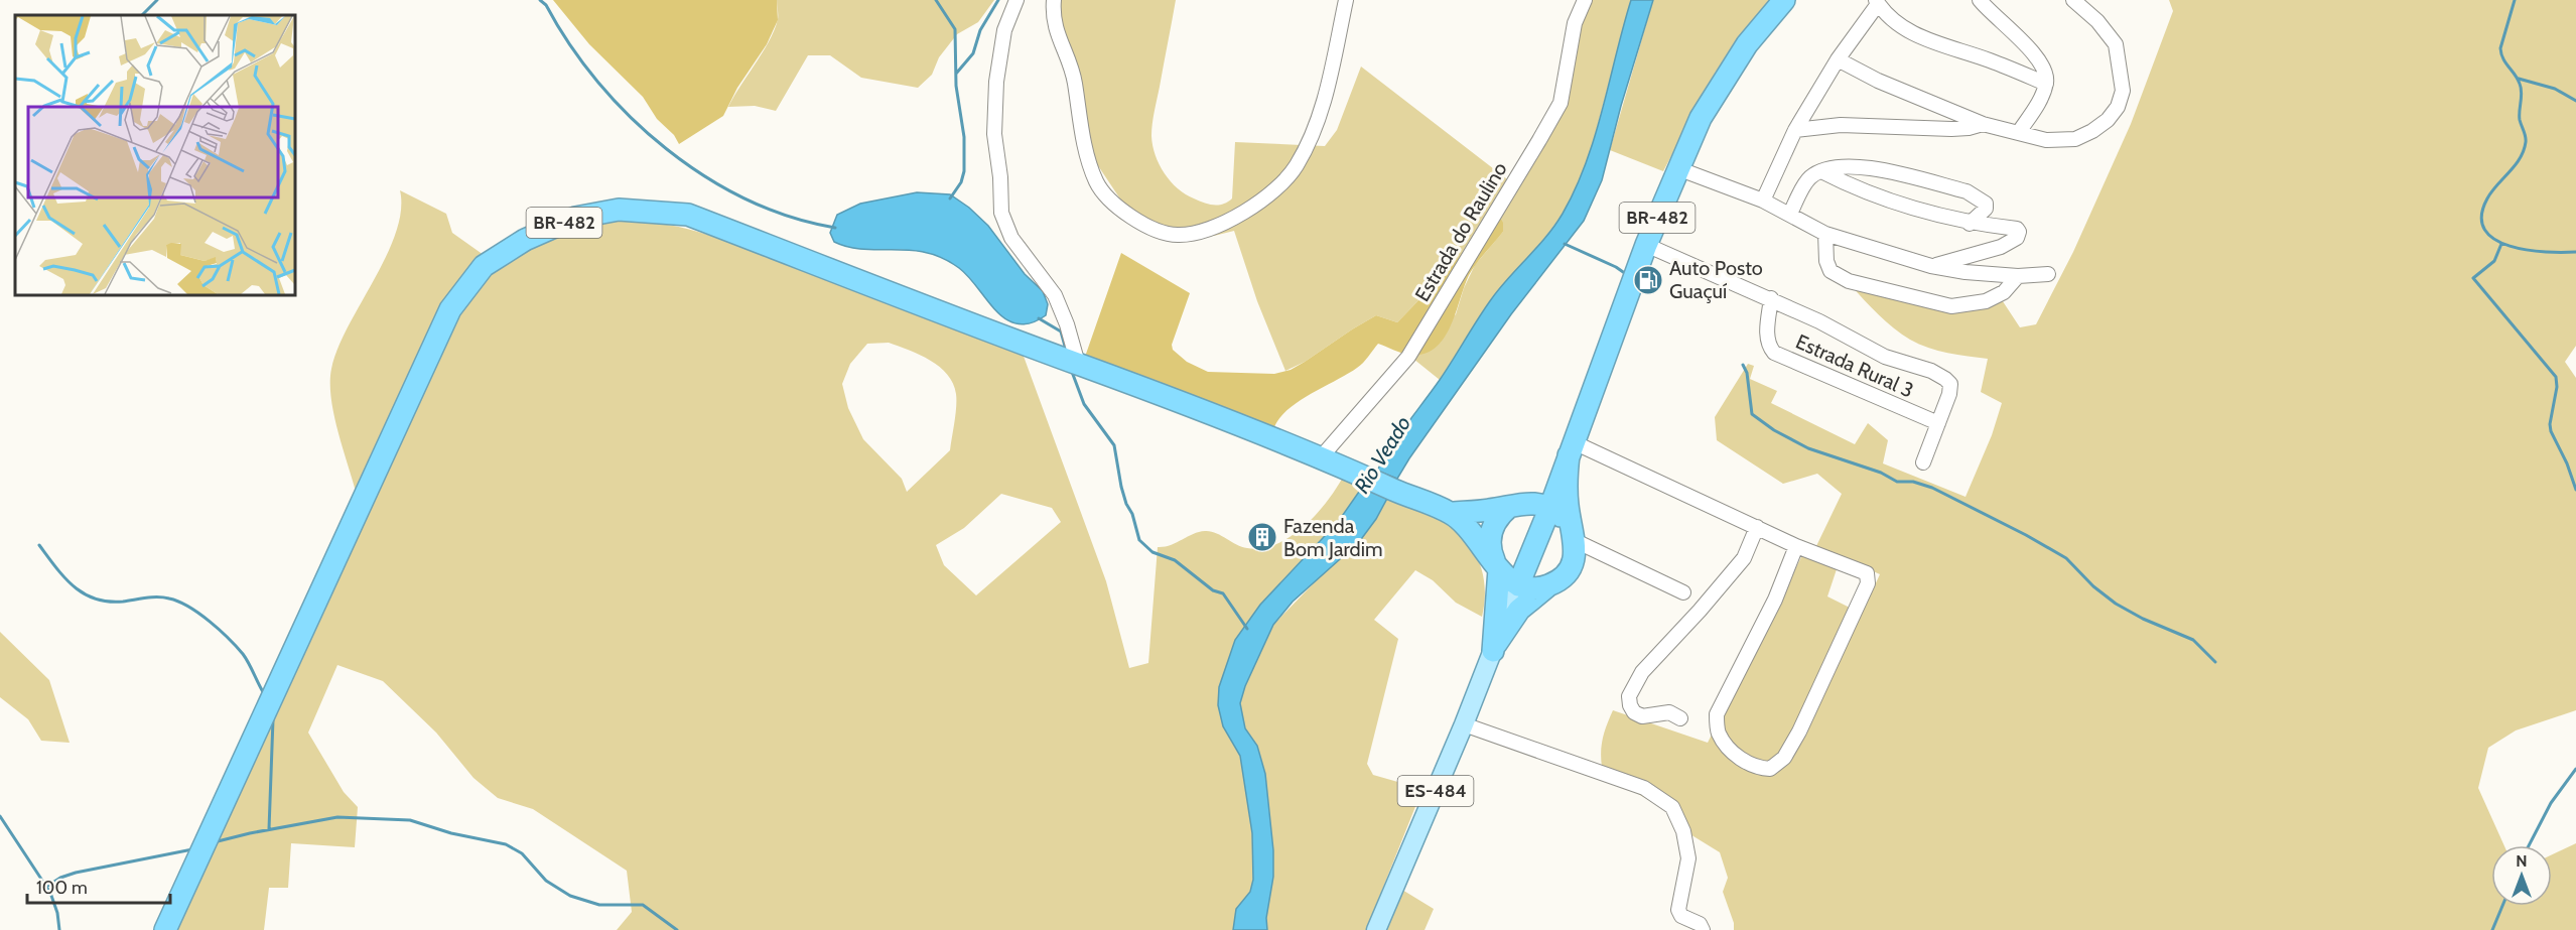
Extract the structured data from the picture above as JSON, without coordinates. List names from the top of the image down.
{
  "streets": {
    "highway": ["BR-482", "ES-484"],
    "street": ["Estrada do Raulino", "Estrada Rural 3"]
  },
  "crossings": [
    ["BR-482", "Estrada do Raulino"],
    ["BR-482", "Estrada Rural 3"],
    ["BR-482", "ES-484"]
  ],
  "water": ["Rio Veado"],
  "places": {
    "fuel station": ["Auto Posto Guaçuí"],
    "building": ["Fazenda Bom Jardim"]
  },
  "scale_bar": "100 m",
  "north": "top"
}
